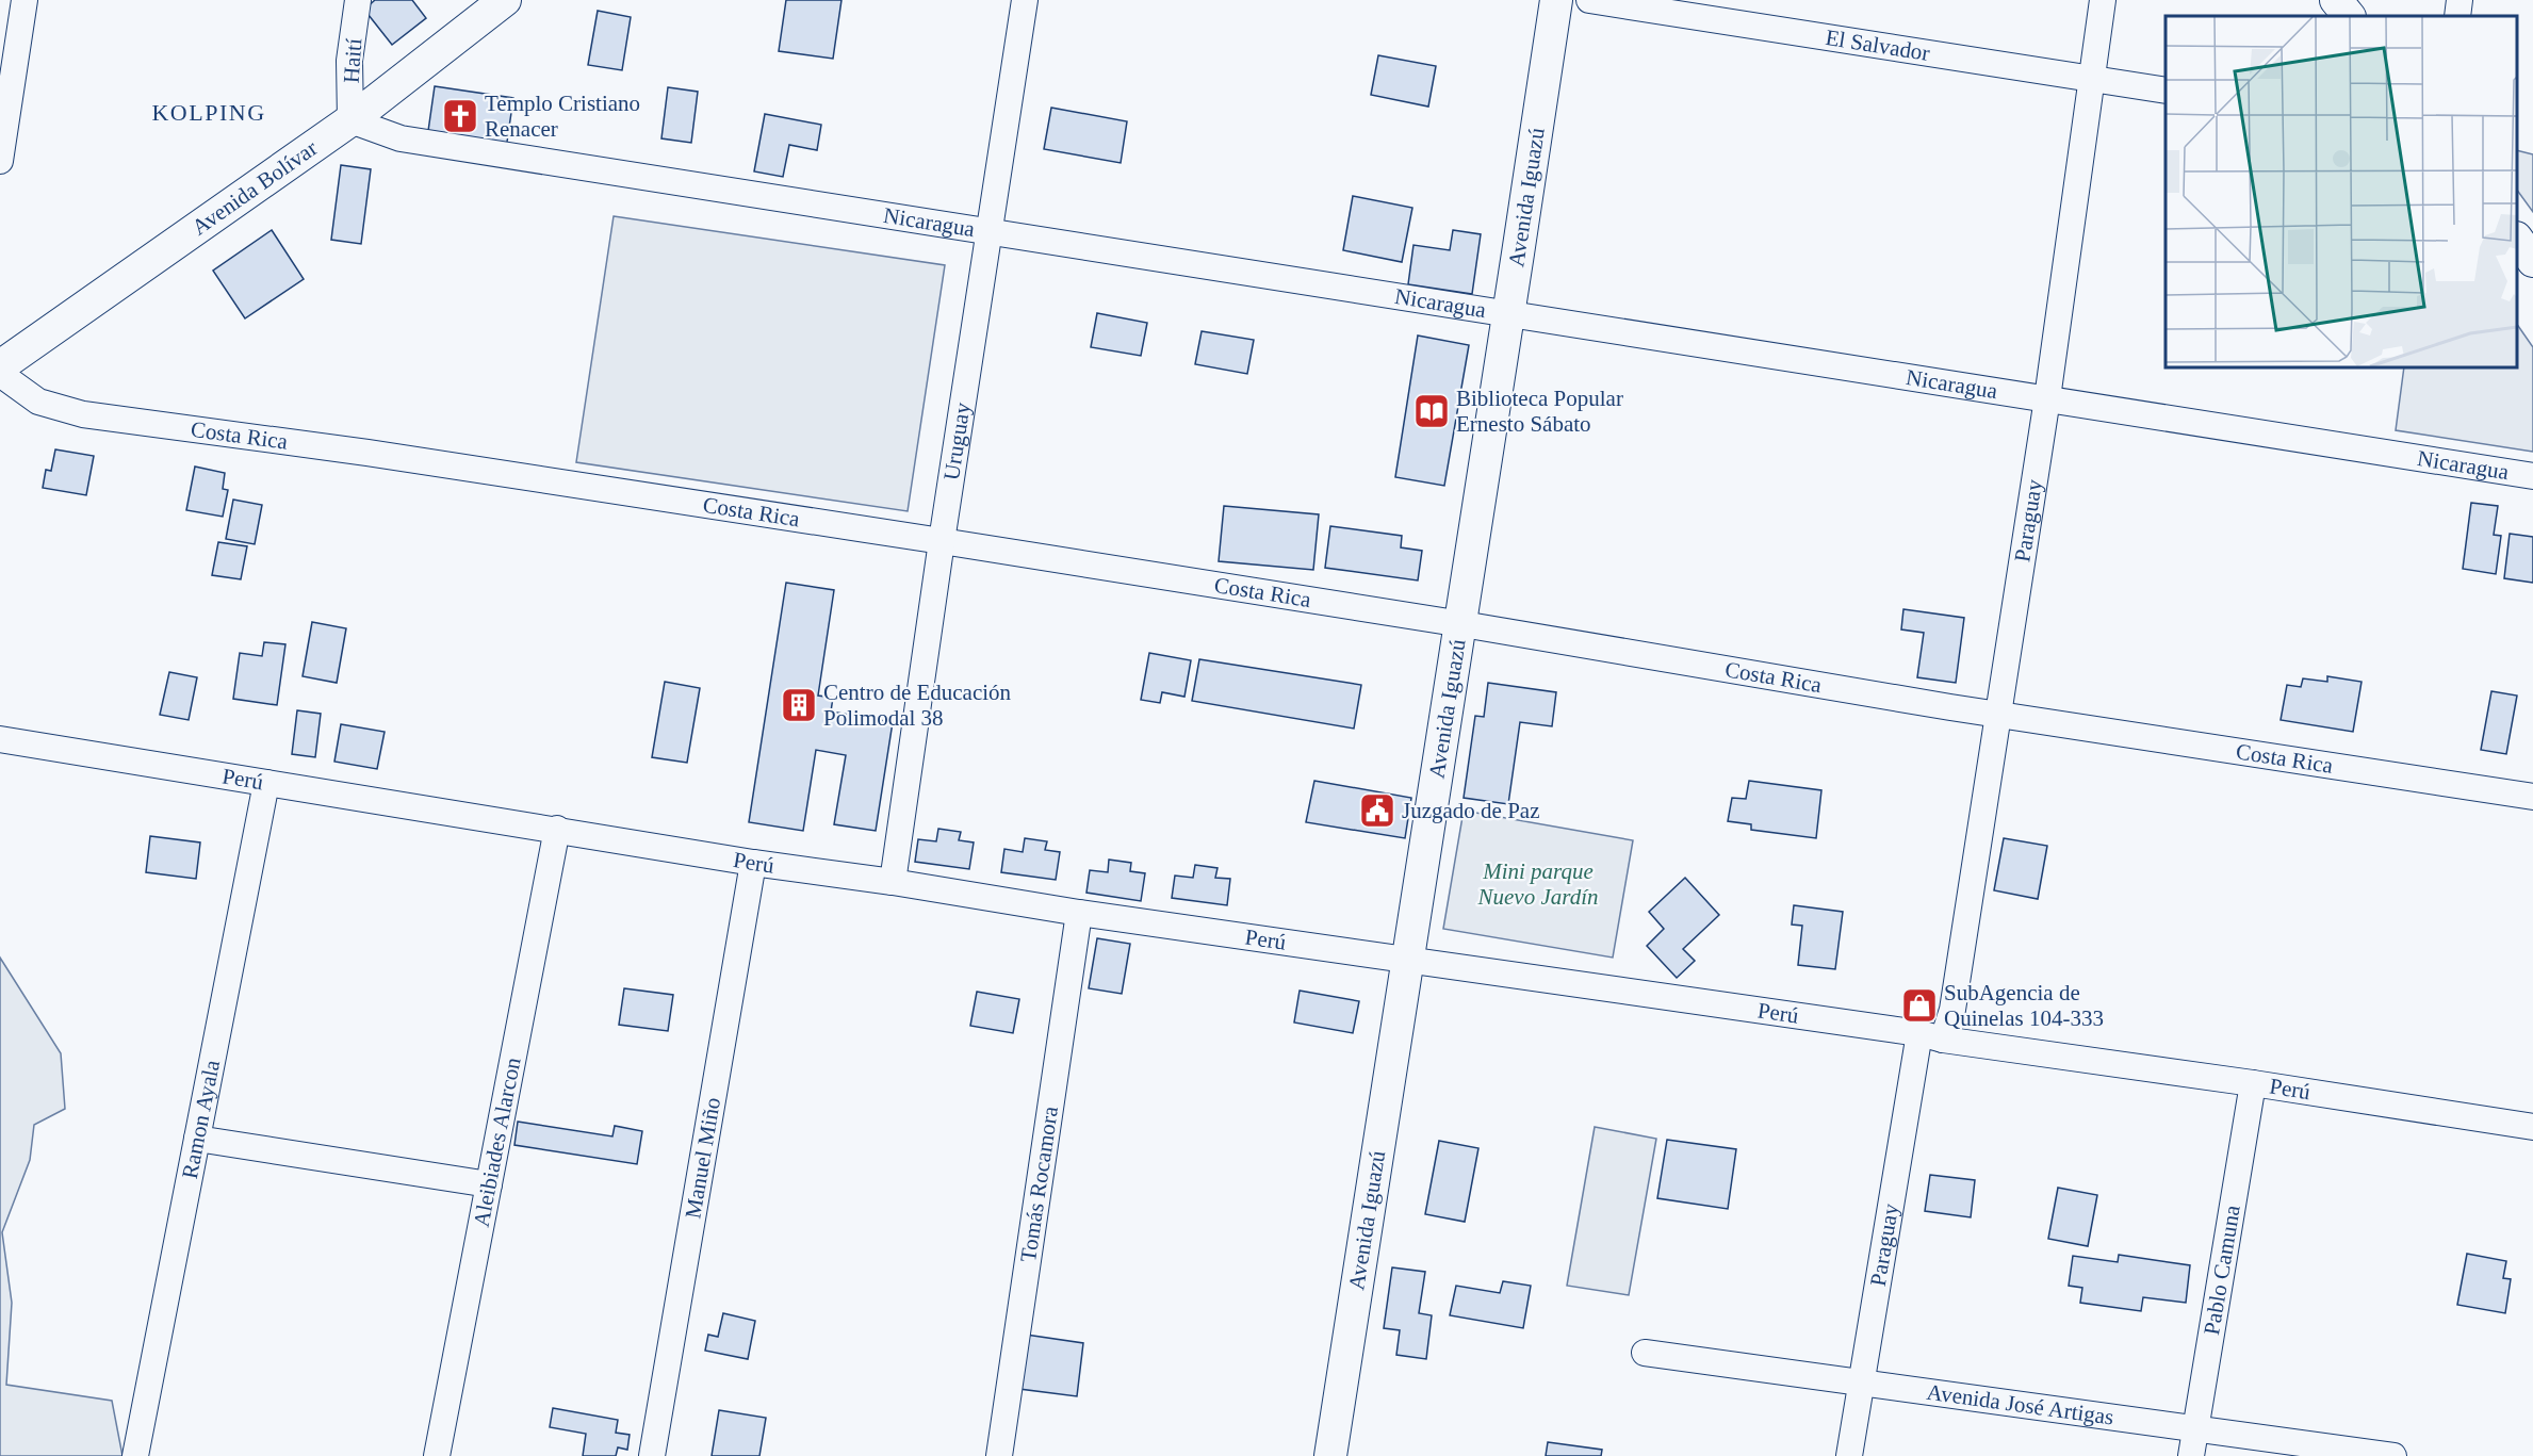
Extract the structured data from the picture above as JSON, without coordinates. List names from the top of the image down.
{
  "streets": {
    "main road": ["Avenida Bolívar", "Avenida Iguazú"],
    "street": [
      "El Salvador",
      "Haití",
      "Nicaragua",
      "Costa Rica",
      "Uruguay",
      "Paraguay",
      "Perú",
      "Ramon Ayala",
      "Aleibiades Alarcon",
      "Manuel Miño",
      "Tomás Rocamora",
      "Pablo Camuna",
      "Avenida José Artigas"
    ]
  },
  "crossings": [
    ["El Salvador", "Paraguay"],
    ["Haití", "Avenida Bolívar"],
    ["Haití", "Nicaragua"],
    ["Avenida Bolívar", "Nicaragua"],
    ["Avenida Iguazú", "Nicaragua"],
    ["Avenida Iguazú", "Costa Rica"],
    ["Avenida Iguazú", "Perú"],
    ["Nicaragua", "Uruguay"],
    ["Nicaragua", "Paraguay"],
    ["Costa Rica", "Uruguay"],
    ["Costa Rica", "Paraguay"],
    ["Uruguay", "Perú"],
    ["Paraguay", "Perú"],
    ["Paraguay", "Avenida José Artigas"],
    ["Perú", "Ramon Ayala"],
    ["Perú", "Aleibiades Alarcon"],
    ["Perú", "Manuel Miño"],
    ["Perú", "Tomás Rocamora"],
    ["Perú", "Pablo Camuna"],
    ["Pablo Camuna", "Avenida José Artigas"]
  ],
  "districts": ["KOLPING"],
  "parks": ["Mini parque Nuevo Jardín"],
  "places": {
    "church": ["Templo Cristiano Renacer"],
    "library": ["Biblioteca Popular Ernesto Sábato"],
    "building": ["Centro de Educación Polimodal 38"],
    "public building": ["Juzgado de Paz"],
    "shop": ["SubAgencia de Quinelas 104-333"]
  }
}
